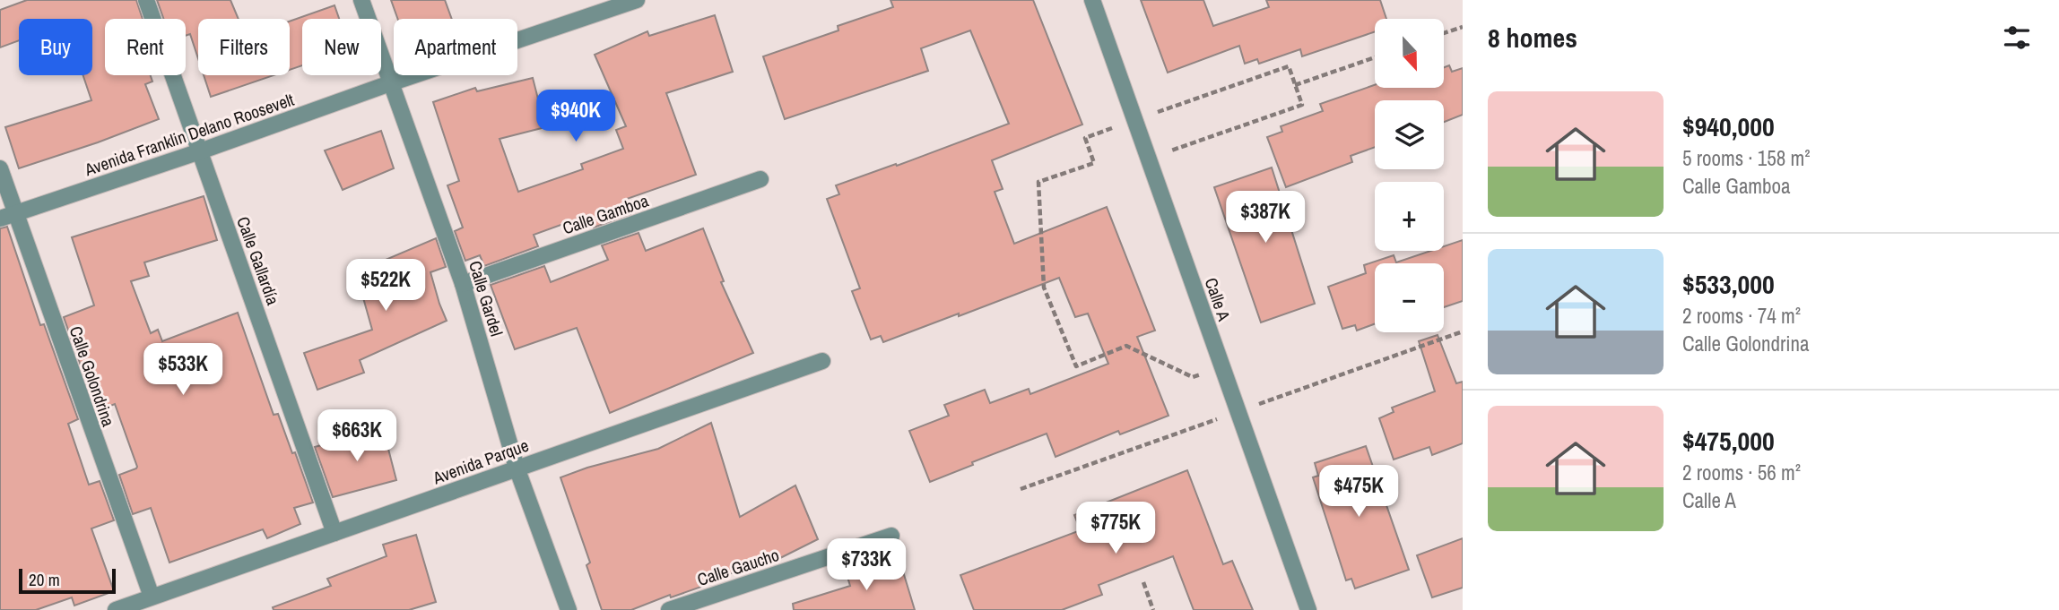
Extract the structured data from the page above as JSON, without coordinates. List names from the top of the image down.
{
  "streets": {
    "street": [
      "Avenida Franklin Delano Roosevelt",
      "Calle Gamboa",
      "Calle Gallardía",
      "Calle Gardel",
      "Calle A",
      "Calle Golondrina",
      "Avenida Parque",
      "Calle Gaucho"
    ]
  },
  "crossings": [
    ["Avenida Franklin Delano Roosevelt", "Calle Gallardía"],
    ["Avenida Franklin Delano Roosevelt", "Calle Gardel"],
    ["Avenida Franklin Delano Roosevelt", "Calle Golondrina"],
    ["Calle Gamboa", "Calle Gardel"],
    ["Calle Gallardía", "Avenida Parque"],
    ["Calle Gardel", "Avenida Parque"],
    ["Calle Golondrina", "Avenida Parque"]
  ],
  "scale_bar": "20 m",
  "north": "bottom",
  "page": {
    "heading": "8 homes",
    "map_buttons": ["+", "−"],
    "chip": [
      "Buy",
      "Rent",
      "Filters",
      "New",
      "Apartment"
    ],
    "list": [
      {
        "name": "$940,000",
        "note": "5 rooms · 158 m² · Calle Gamboa"
      },
      {
        "name": "$533,000",
        "note": "2 rooms · 74 m² · Calle Golondrina"
      },
      {
        "name": "$475,000",
        "note": "2 rooms · 56 m² · Calle A"
      }
    ],
    "price": [
      "$940K",
      "$387K",
      "$522K",
      "$533K",
      "$663K",
      "$475K",
      "$775K",
      "$733K"
    ],
    "scale": "20 m"
  }
}
